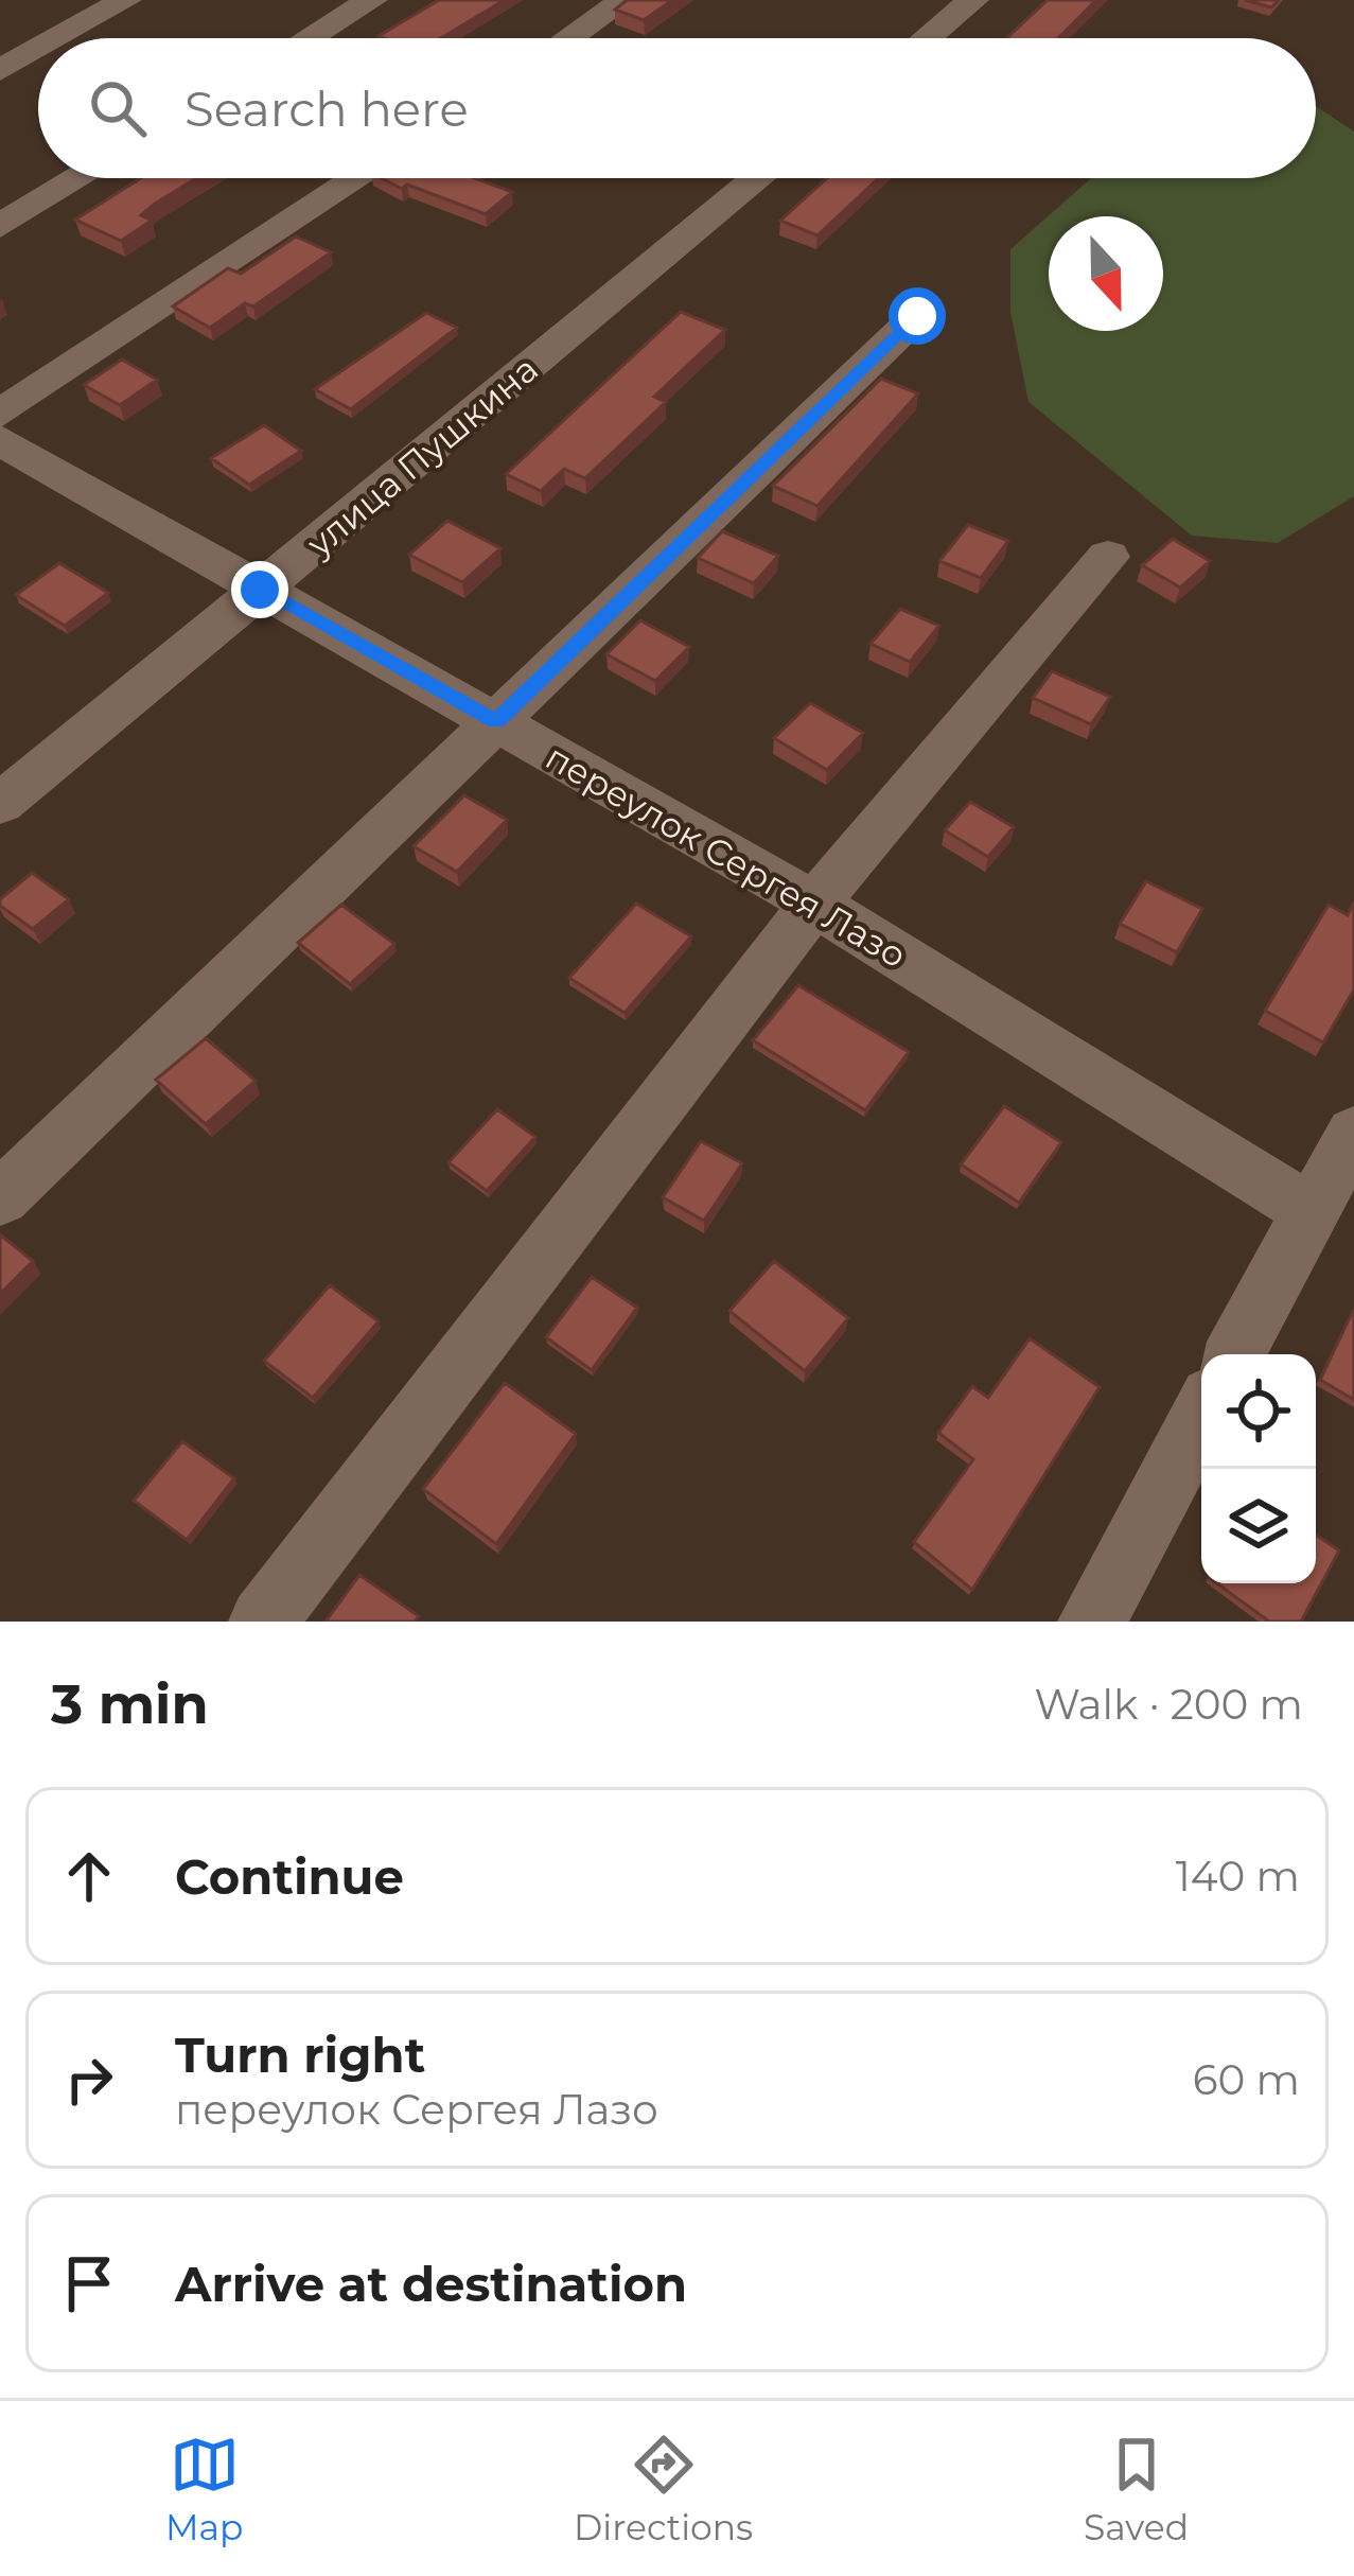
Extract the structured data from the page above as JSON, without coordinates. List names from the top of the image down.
{
  "streets": {
    "street": ["улица Пушкина", "переулок Сергея Лазо"]
  },
  "crossings": [
    ["улица Пушкина", "переулок Сергея Лазо"]
  ],
  "north": "bottom",
  "page": {
    "search": "Search here",
    "heading": ["3 min", "Walk · 200 m"],
    "list": [
      ["Continue", "140 m"],
      ["Turn right", "переулок Сергея Лазо", "60 m"],
      "Arrive at destination"
    ],
    "nav": ["Map", "Directions", "Saved"]
  }
}
